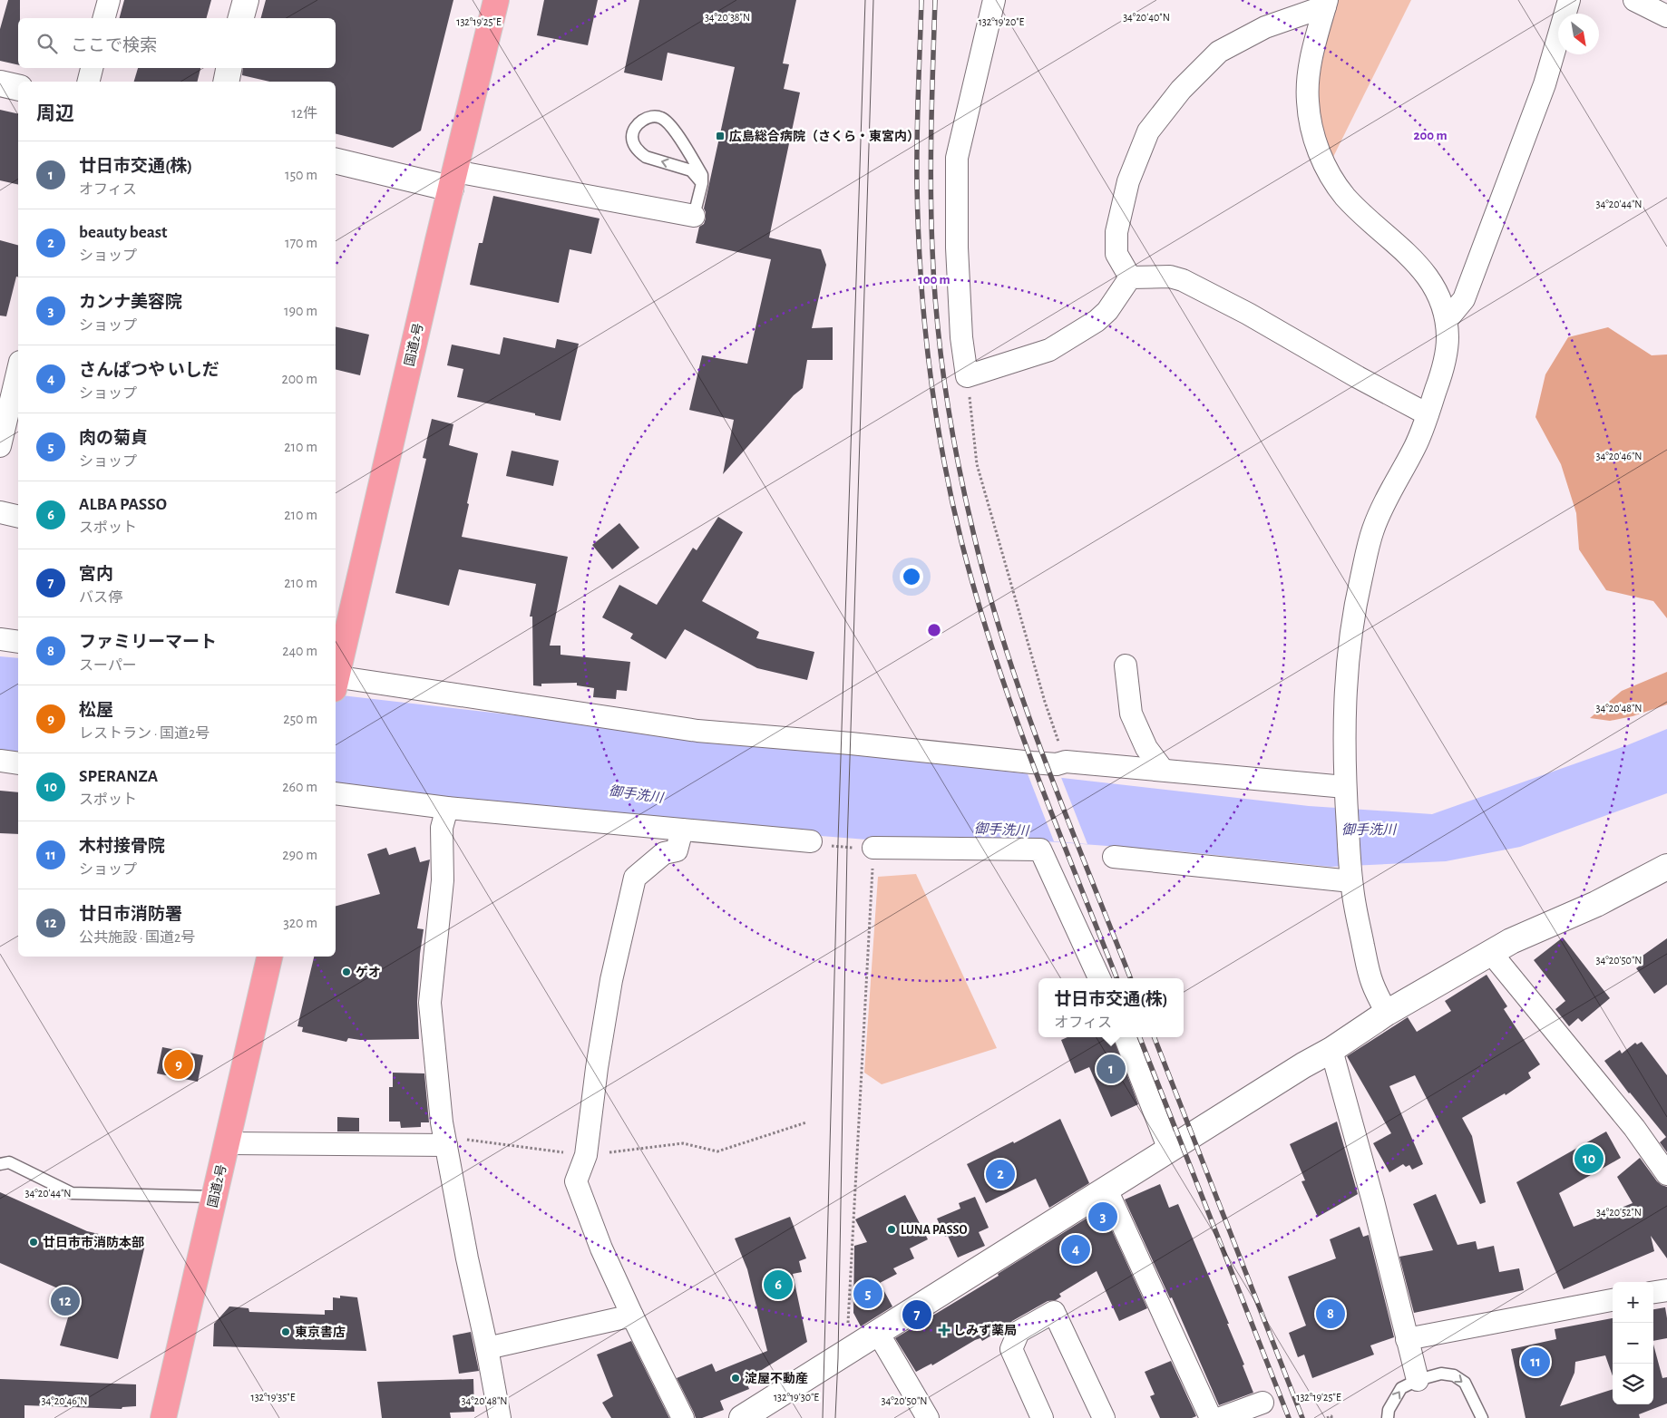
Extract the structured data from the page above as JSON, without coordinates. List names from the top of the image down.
{
  "streets": {
    "highway": ["国道2号"]
  },
  "water": ["御手洗川"],
  "places": {
    "transit": ["広島総合病院（さくら・東宮内）"],
    "other": [
      "ゲオ",
      "LUNA PASSO",
      "廿日市市消防本部",
      "東京書店",
      "淀屋不動産"
    ],
    "health": ["しみず薬局"]
  },
  "north": "bottom right",
  "page": {
    "search": "ここで検索",
    "heading": ["周辺", "12件"],
    "list": [
      {
        "mark": "1",
        "name": "廿日市交通(株)",
        "note": "オフィス",
        "value": "150 m"
      },
      {
        "mark": "2",
        "name": "beauty beast",
        "note": "ショップ",
        "value": "170 m"
      },
      {
        "mark": "3",
        "name": "カンナ美容院",
        "note": "ショップ",
        "value": "190 m"
      },
      {
        "mark": "4",
        "name": "さんぱつや いしだ",
        "note": "ショップ",
        "value": "200 m"
      },
      {
        "mark": "5",
        "name": "肉の菊貞",
        "note": "ショップ",
        "value": "210 m"
      },
      {
        "mark": "6",
        "name": "ALBA PASSO",
        "note": "スポット",
        "value": "210 m"
      },
      {
        "mark": "7",
        "name": "宮内",
        "note": "バス停",
        "value": "210 m"
      },
      {
        "mark": "8",
        "name": "ファミリーマート",
        "note": "スーパー",
        "value": "240 m"
      },
      {
        "mark": "9",
        "name": "松屋",
        "note": "レストラン · 国道2号",
        "value": "250 m"
      },
      {
        "mark": "10",
        "name": "SPERANZA",
        "note": "スポット",
        "value": "260 m"
      },
      {
        "mark": "11",
        "name": "木村接骨院",
        "note": "ショップ",
        "value": "290 m"
      },
      {
        "mark": "12",
        "name": "廿日市消防署",
        "note": "公共施設 · 国道2号",
        "value": "320 m"
      }
    ],
    "popup": ["廿日市交通(株)", "オフィス"],
    "pins": [
      "9",
      "1",
      "10",
      "2",
      "3",
      "4",
      "6",
      "5",
      "12",
      "8",
      "7",
      "11"
    ],
    "map_buttons": ["+", "−"]
  },
  "coordinates": [
    "34°20'38\"N",
    "34°20'40\"N",
    "132°19'25\"E",
    "132°19'20\"E",
    "34°20'44\"N",
    "34°20'46\"N",
    "34°20'48\"N",
    "34°20'50\"N",
    "34°20'52\"N",
    "132°19'35\"E",
    "132°19'30\"E"
  ],
  "rings": ["200 m", "100 m"]
}
